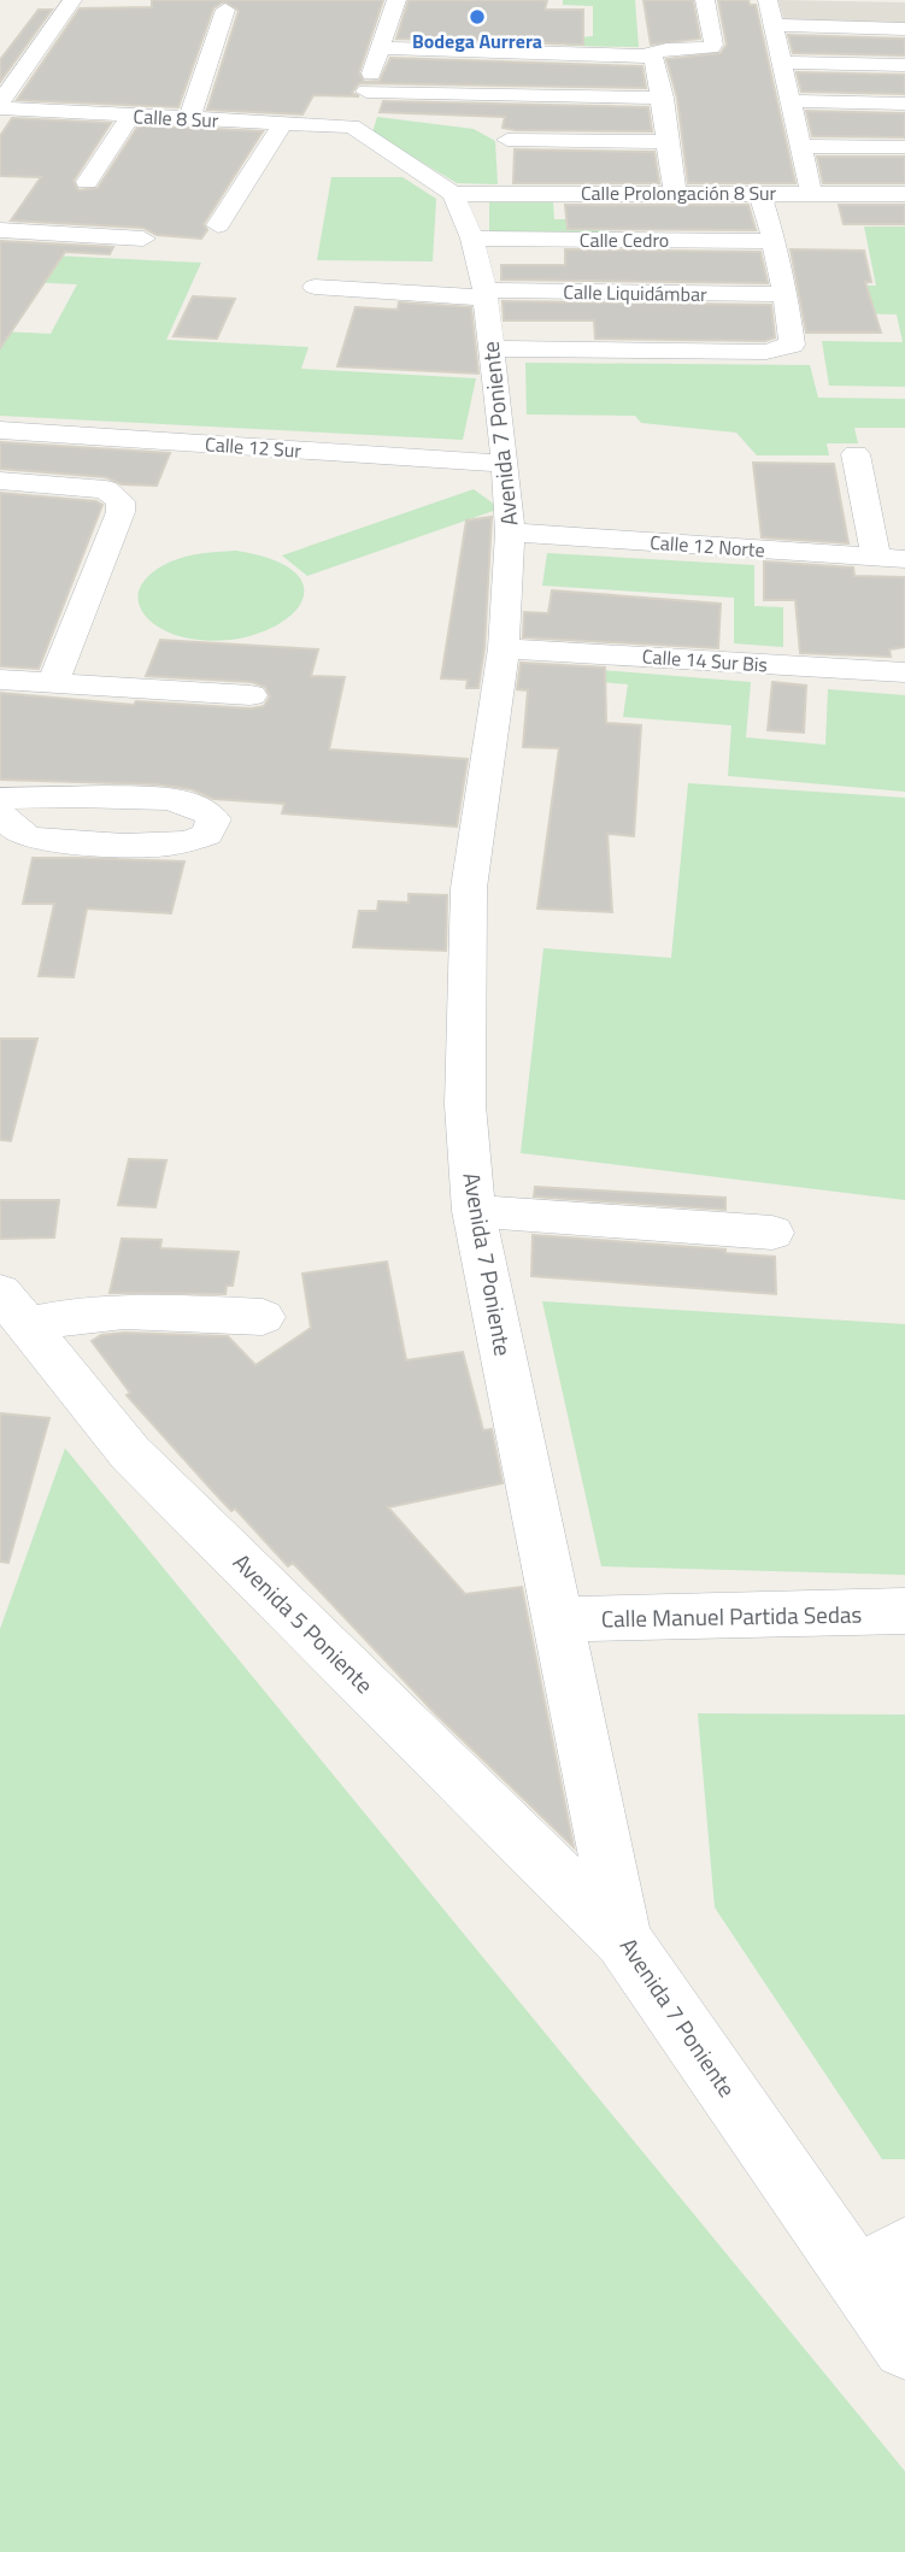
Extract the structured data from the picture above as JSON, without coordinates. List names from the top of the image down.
{
  "streets": {
    "street": [
      "Calle 8 Sur",
      "Calle Prolongación 8 Sur",
      "Calle Cedro",
      "Calle Liquidámbar",
      "Avenida 7 Poniente",
      "Calle 12 Sur",
      "Calle 12 Norte",
      "Calle 14 Sur Bis",
      "Calle Manuel Partida Sedas",
      "Avenida 5 Poniente"
    ]
  },
  "crossings": [
    ["Calle Prolongación 8 Sur", "Avenida 7 Poniente"],
    ["Calle Cedro", "Avenida 7 Poniente"],
    ["Calle Liquidámbar", "Avenida 7 Poniente"],
    ["Avenida 7 Poniente", "Calle 12 Sur"],
    ["Avenida 7 Poniente", "Calle 12 Norte"],
    ["Avenida 7 Poniente", "Calle 14 Sur Bis"],
    ["Avenida 7 Poniente", "Calle Manuel Partida Sedas"],
    ["Avenida 7 Poniente", "Avenida 5 Poniente"]
  ],
  "places": ["Bodega Aurrera"]
}
